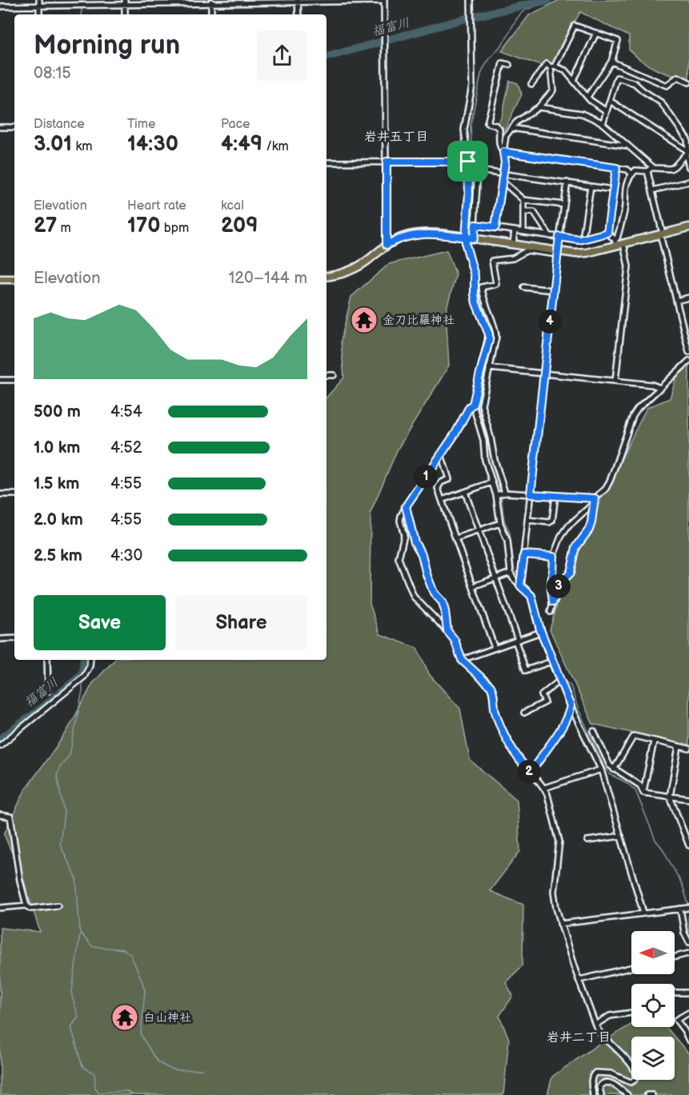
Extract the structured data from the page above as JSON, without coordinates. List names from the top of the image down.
{
  "districts": ["岩井五丁目", "岩井二丁目"],
  "water": ["福富川"],
  "places": {
    "temple": ["金刀比羅神社", "白山神社"]
  },
  "north": "left",
  "page": {
    "heading": ["Morning run", "08:15"],
    "stats": [
      ["Distance", "3.01 km"],
      ["Time", "14:30"],
      ["Pace", "4:49 /km"],
      ["Elevation", "27 m"],
      ["Heart rate", "170 bpm"],
      ["kcal", "209"]
    ],
    "chart": ["Elevation", "120–144 m"],
    "pins": [
      "4",
      "1",
      "3",
      "2"
    ],
    "list": [
      {
        "name": "500 m",
        "note": "4:54"
      },
      {
        "name": "1.0 km",
        "note": "4:52"
      },
      {
        "name": "1.5 km",
        "note": "4:55"
      },
      {
        "name": "2.0 km",
        "note": "4:55"
      },
      {
        "name": "2.5 km",
        "note": "4:30"
      }
    ],
    "buttons": ["Save", "Share"]
  }
}
